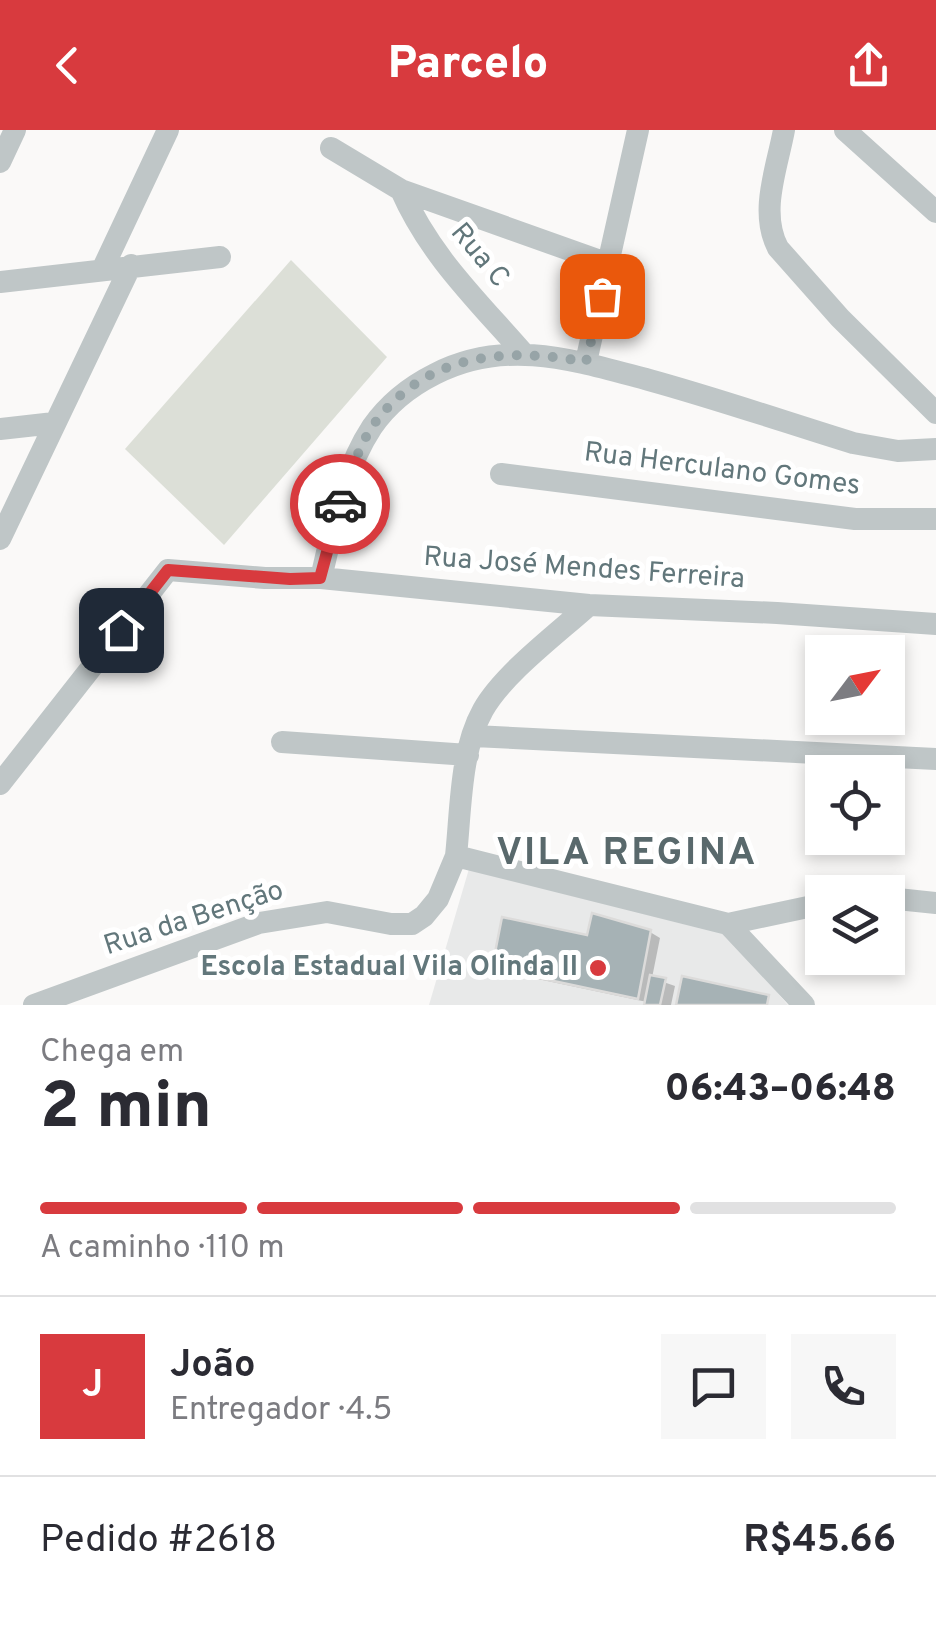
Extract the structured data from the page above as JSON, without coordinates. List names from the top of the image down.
{
  "streets": {
    "street": [
      "Rua C",
      "Rua Herculano Gomes",
      "Rua José Mendes Ferreira",
      "Rua da Benção"
    ]
  },
  "districts": ["VILA REGINA"],
  "places": ["Escola Estadual Vila Olinda II"],
  "north": "top right",
  "page": {
    "header": "Parcelo",
    "heading": ["2 min", "Chega em", "06:43–06:48"],
    "panel": [
      "João",
      "Entregador · 4.5",
      "Pedido #2618",
      "R$45.66"
    ],
    "bar": "A caminho · 110 m",
    "round": "J"
  }
}
